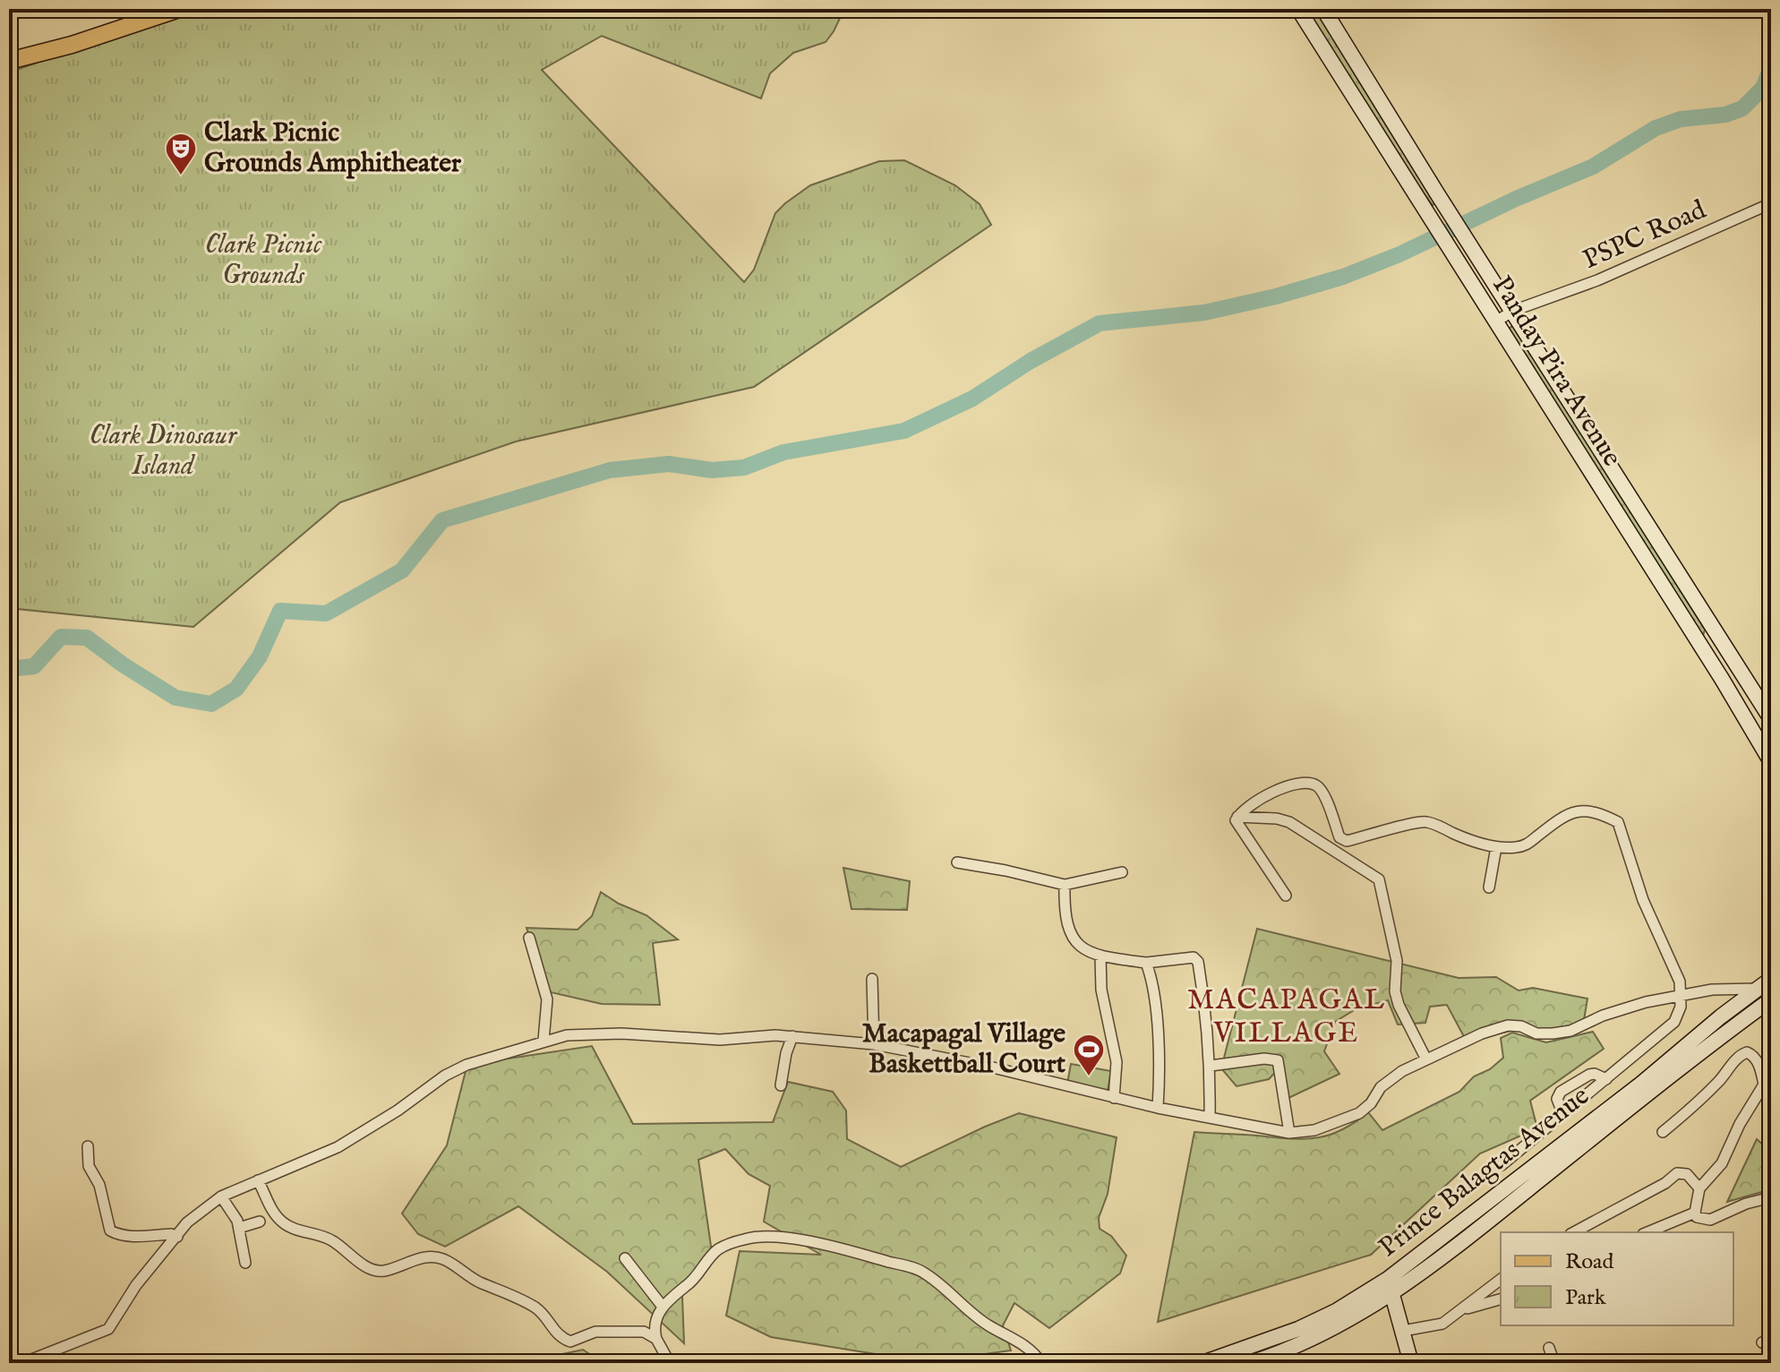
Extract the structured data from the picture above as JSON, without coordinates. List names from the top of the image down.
{
  "streets": {
    "main road": ["Panday Pira Avenue", "Prince Balagtas Avenue"],
    "street": ["PSPC Road"]
  },
  "crossings": [
    ["PSPC Road", "Panday Pira Avenue"]
  ],
  "districts": ["MACAPAGAL VILLAGE"],
  "parks": ["Clark Picnic Grounds", "Clark Dinosaur Island"],
  "places": {
    "theatre": ["Clark Picnic Grounds Amphitheater"],
    "sports": ["Macapagal Village Baskettball Court"]
  },
  "legend": ["Road", "Park"]
}
